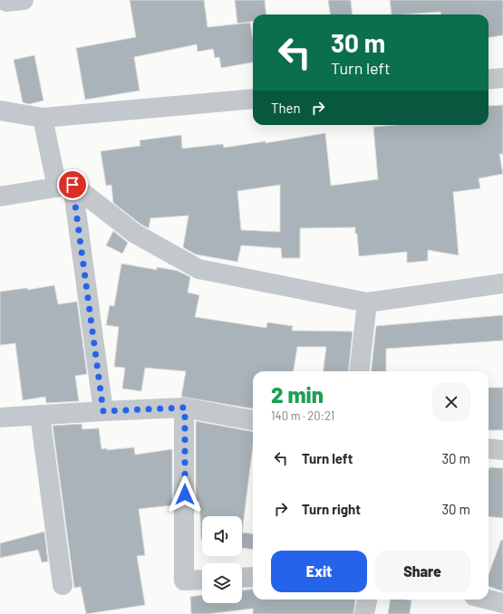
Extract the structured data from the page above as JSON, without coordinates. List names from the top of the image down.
{
  "page": {
    "turn": ["30 m", "Turn left"],
    "then": "Then",
    "heading": ["2 min", "140 m · 20:21"],
    "list": [
      {
        "name": "Turn left",
        "value": "30 m"
      },
      {
        "name": "Turn right",
        "value": "30 m"
      }
    ],
    "buttons": ["Exit", "Share"]
  }
}
